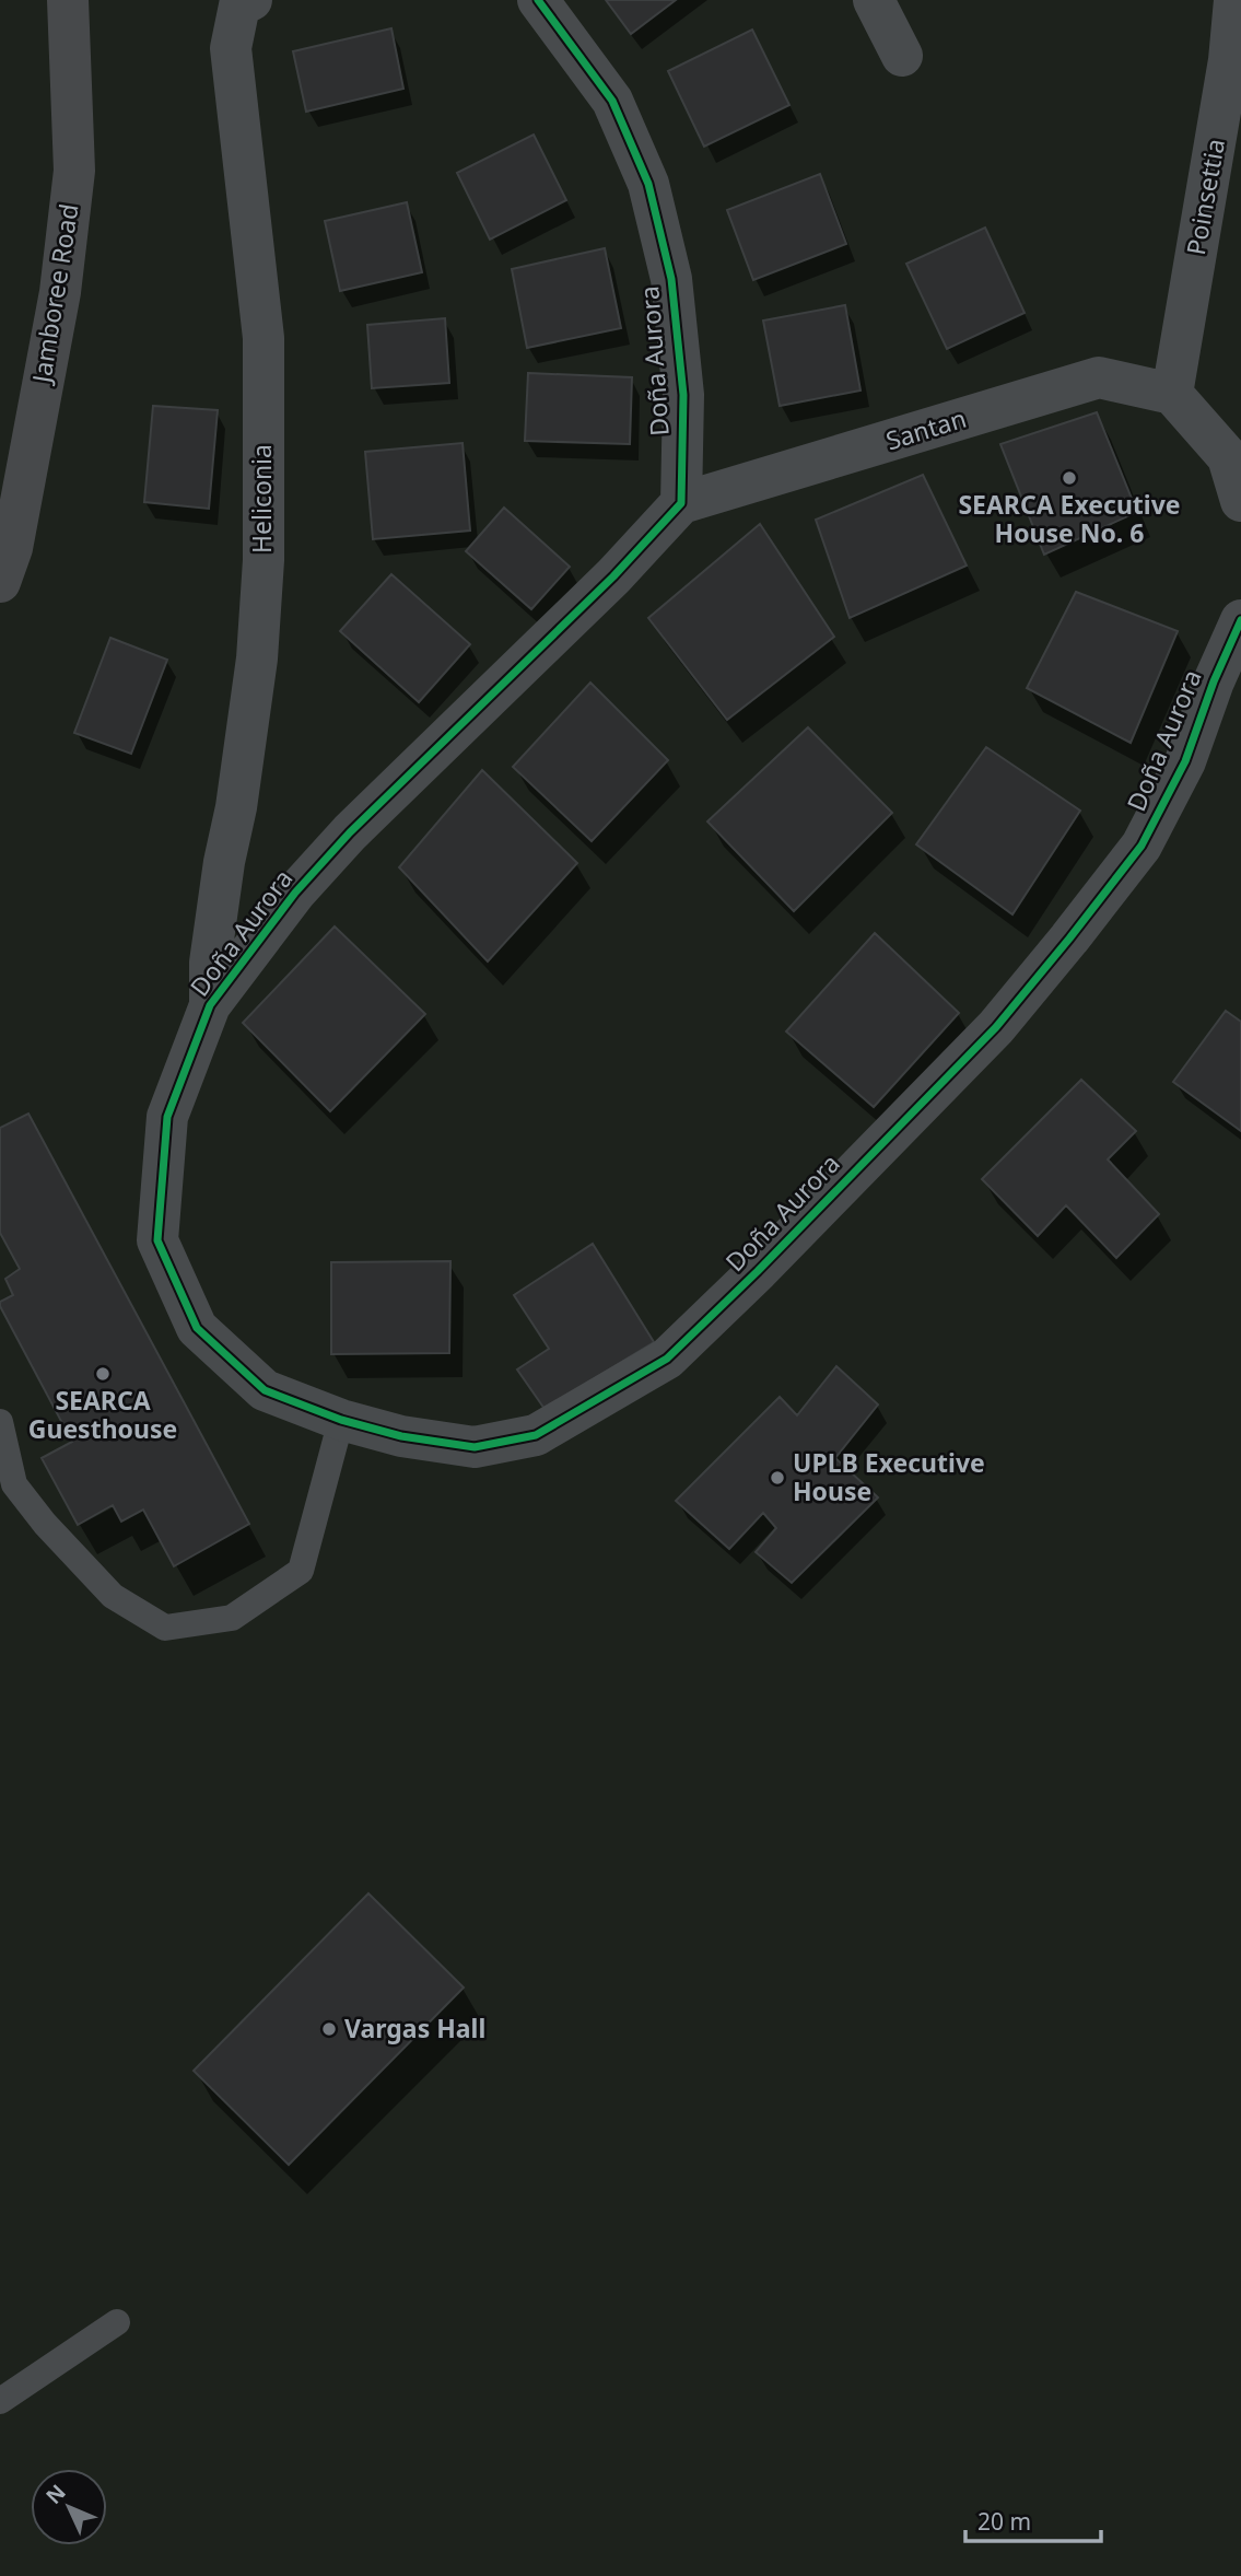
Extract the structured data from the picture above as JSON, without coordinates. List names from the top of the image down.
{
  "streets": {
    "main road": ["Jamboree Road"],
    "street": [
      "Poinsettia",
      "Doña Aurora",
      "Santan",
      "Heliconia"
    ]
  },
  "crossings": [
    ["Poinsettia", "Santan"],
    ["Doña Aurora", "Santan"],
    ["Doña Aurora", "Heliconia"]
  ],
  "places": [
    "SEARCA Executive House No. 6",
    "SEARCA Guesthouse",
    "UPLB Executive House",
    "Vargas Hall"
  ],
  "scale_bar": "20 m",
  "north": "top left"
}
